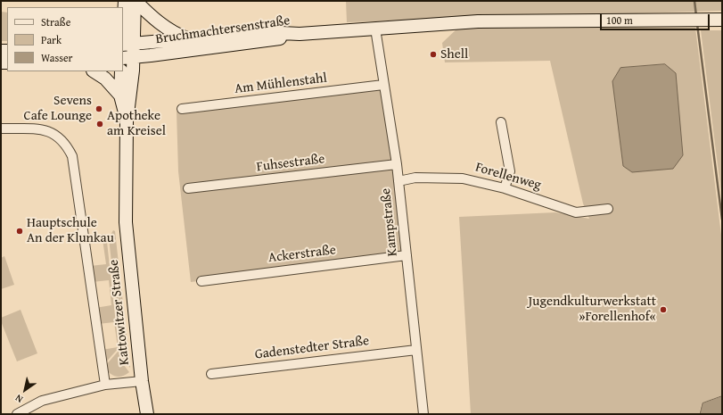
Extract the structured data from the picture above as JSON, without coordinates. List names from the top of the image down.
{
  "streets": {
    "street": [
      "Bruchmachtersenstraße",
      "Am Mühlenstahl",
      "Fuhsestraße",
      "Forellenweg",
      "Kampstraße",
      "Ackerstraße",
      "Kattowitzer Straße",
      "Gadenstedter Straße"
    ]
  },
  "crossings": [
    ["Bruchmachtersenstraße", "Kattowitzer Straße"],
    ["Am Mühlenstahl", "Kampstraße"],
    ["Fuhsestraße", "Kampstraße"],
    ["Forellenweg", "Kampstraße"],
    ["Kampstraße", "Ackerstraße"],
    ["Kampstraße", "Gadenstedter Straße"]
  ],
  "places": [
    "Shell",
    "Sevens Cafe Lounge",
    "Apotheke am Kreisel",
    "Hauptschule An der Klunkau",
    "Jugendkulturwerkstatt »Forellenhof«"
  ],
  "legend": ["Straße", "Park", "Wasser"],
  "scale_bar": "100 m",
  "north": "bottom left"
}
